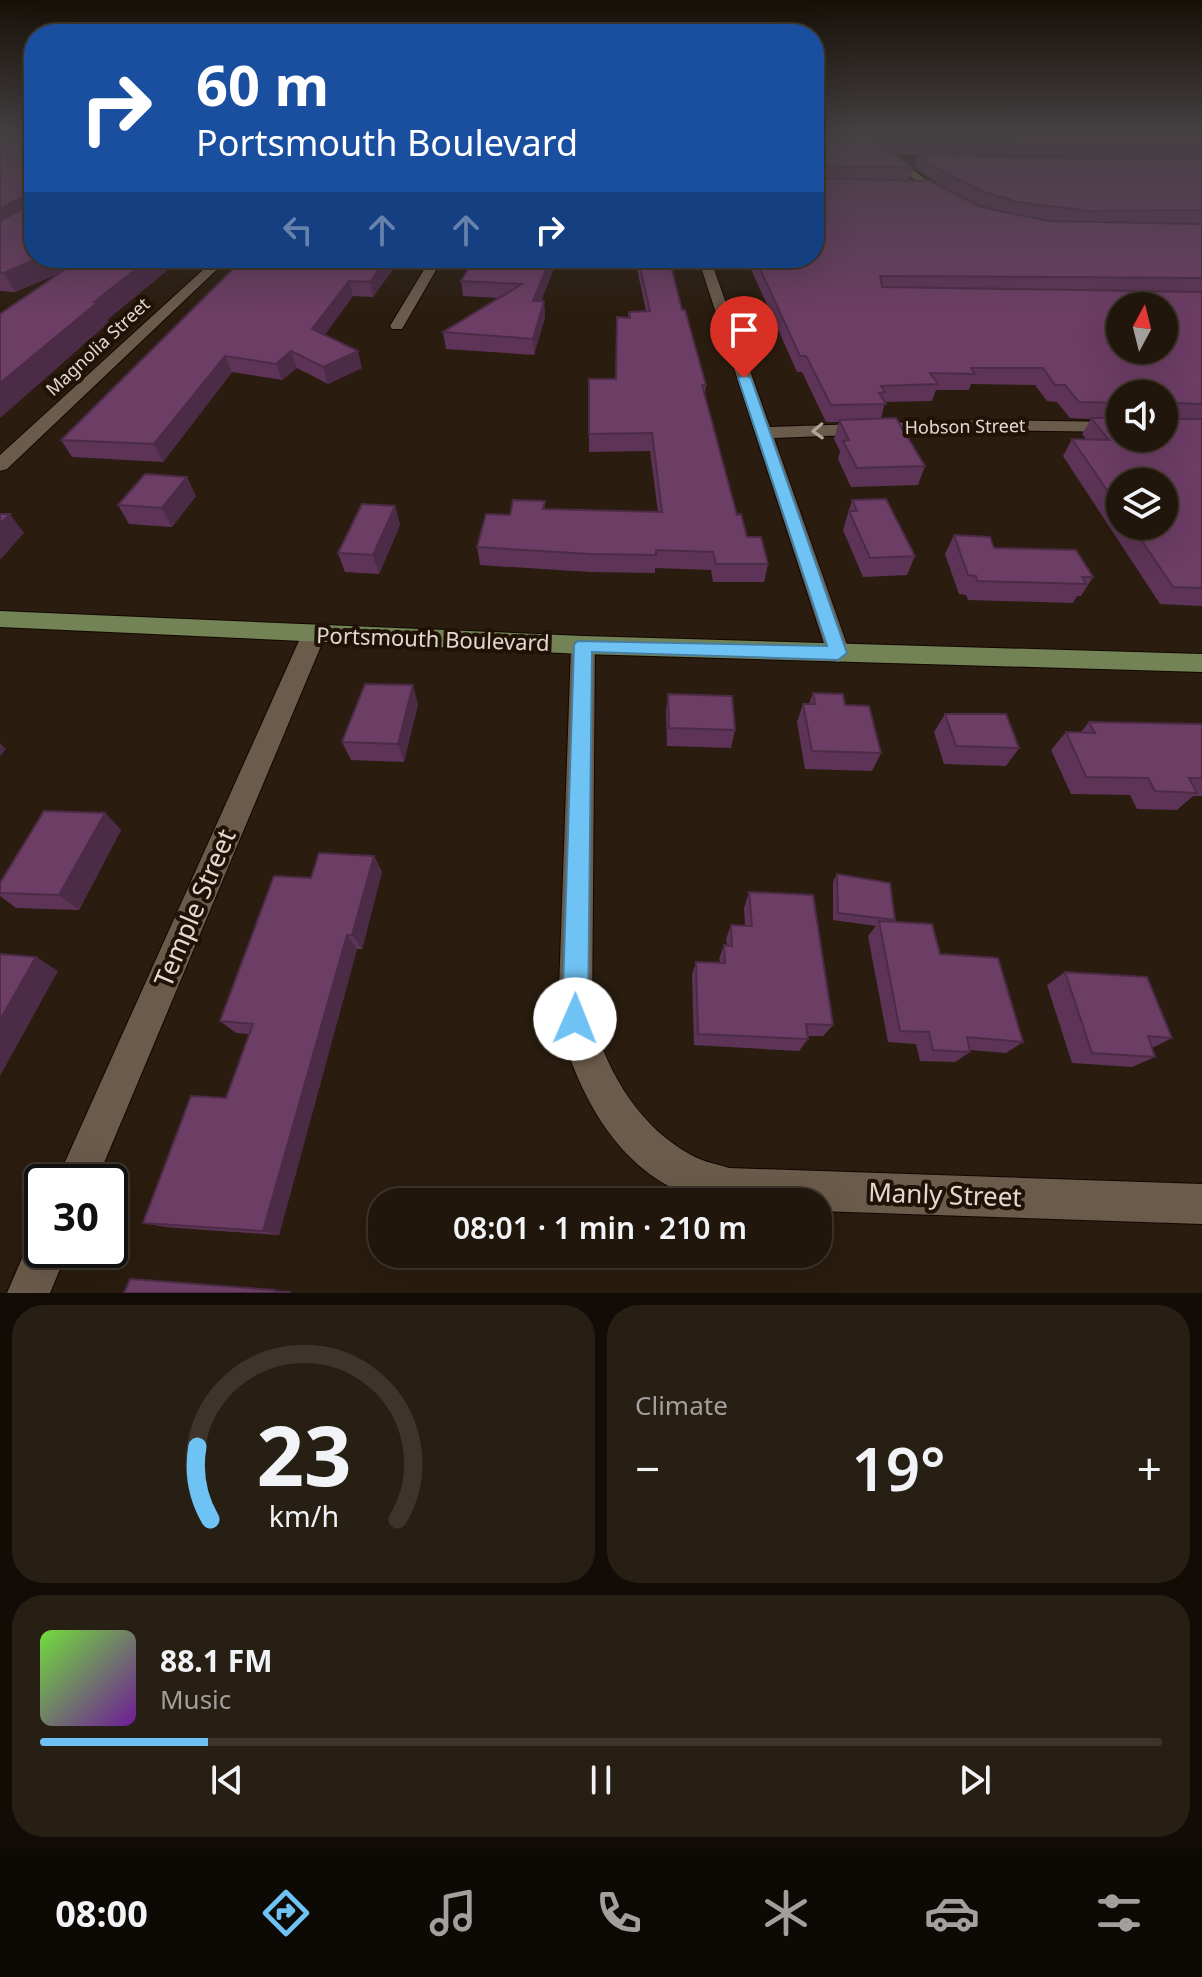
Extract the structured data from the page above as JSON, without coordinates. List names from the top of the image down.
{
  "streets": {
    "main road": ["Portsmouth Boulevard"],
    "street": [
      "Magnolia Street",
      "Hobson Street",
      "Temple Street",
      "Manly Street"
    ]
  },
  "crossings": [
    ["Portsmouth Boulevard", "Temple Street"],
    ["Portsmouth Boulevard", "Manly Street"]
  ],
  "one_way": ["Hobson Street"],
  "north": "top",
  "page": {
    "turn": ["60 m", "Portsmouth Boulevard"],
    "limit": "30",
    "trip": "08:01 · 1 min · 210 m",
    "tile": "Climate",
    "heat": ["−", "19°", "+"],
    "song": ["88.1 FM", "Music"],
    "tabs": "08:00",
    "gauge": ["23", "km/h"]
  }
}
